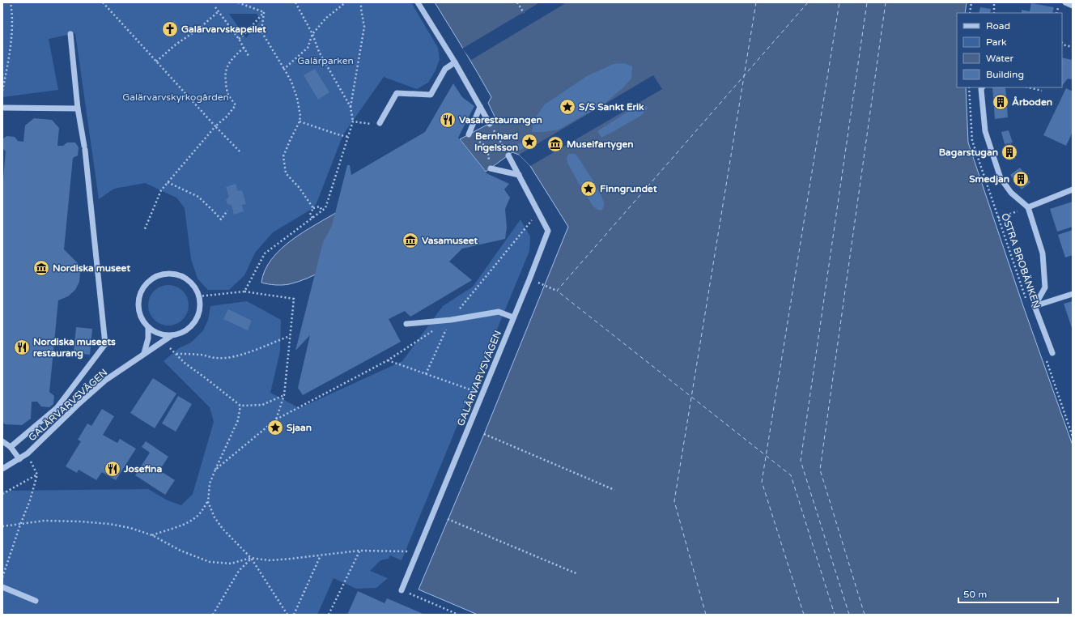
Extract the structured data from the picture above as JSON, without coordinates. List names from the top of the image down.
{
  "streets": {
    "street": ["GALÄRVARVSVÄGEN"],
    "path": ["ÖSTRA BROBÄNKEN"]
  },
  "parks": ["Galärparken", "Galärvarvskyrkogården"],
  "places": {
    "church": ["Galärvarvskapellet"],
    "building": ["Årboden", "Bagarstugan", "Smedjan"],
    "place": [
      "S/S Sankt Erik",
      "Bernhard Ingelsson",
      "Finngrundet",
      "Sjaan"
    ],
    "restaurant": ["Vasarestaurangen", "Nordiska museets restaurang", "Josefina"],
    "museum": ["Museifartygen", "Vasamuseet", "Nordiska museet"]
  },
  "legend": [
    "Road",
    "Park",
    "Water",
    "Building"
  ],
  "scale_bar": "50 m"
}
